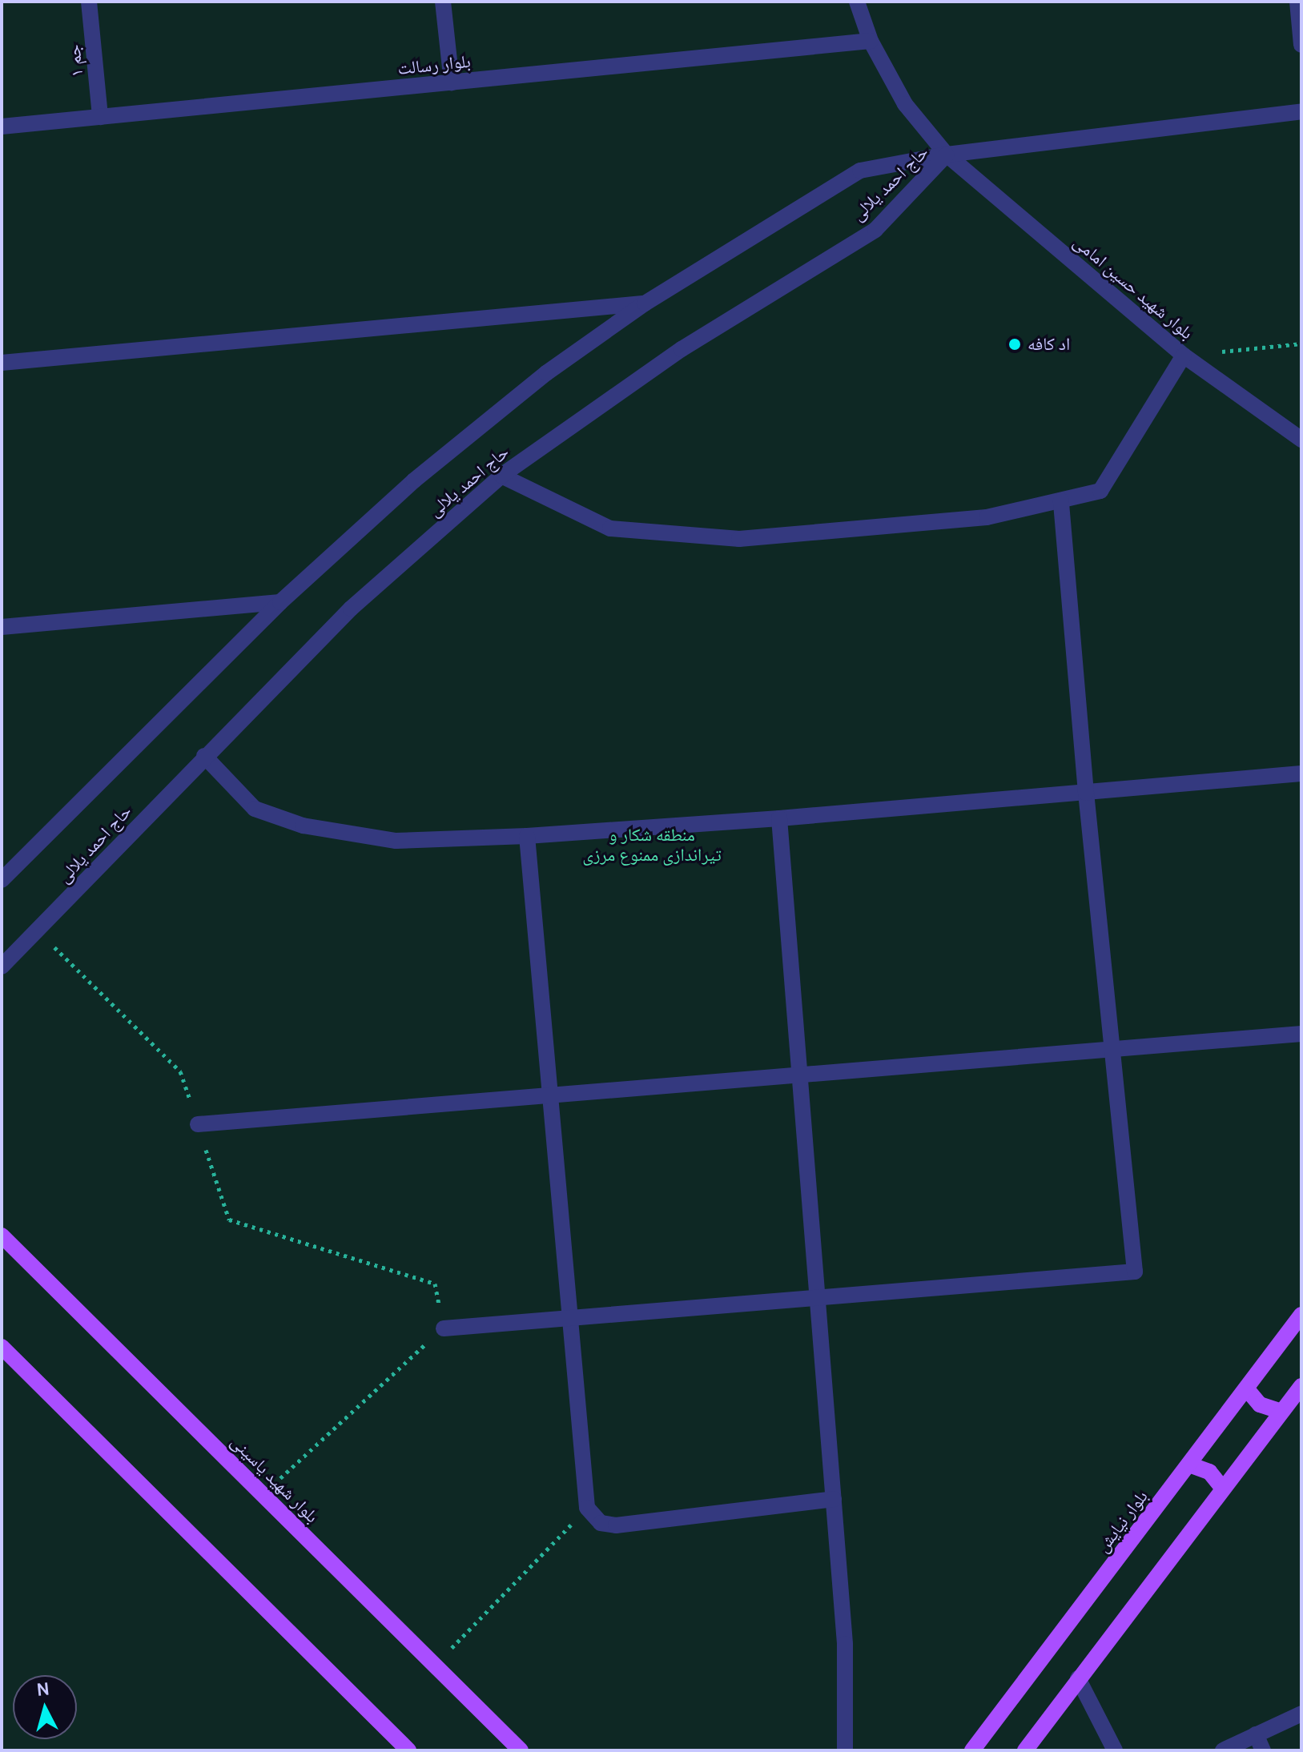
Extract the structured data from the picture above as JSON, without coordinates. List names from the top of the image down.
{
  "streets": {
    "main road": ["بلوار شهید یاسینی", "بلوار نیایش"],
    "street": [
      "جم ۱",
      "بلوار رسالت",
      "حاج احمد یلالی",
      "بلوار شهید حسین امامی"
    ]
  },
  "crossings": [
    ["جم ۱", "بلوار رسالت"],
    ["بلوار رسالت", "بلوار شهید حسین امامی"],
    ["حاج احمد یلالی", "بلوار شهید حسین امامی"]
  ],
  "parks": ["منطقه شکار و تیراندازی ممنوع مرزی"],
  "places": ["اد کافه"],
  "north": "top"
}
